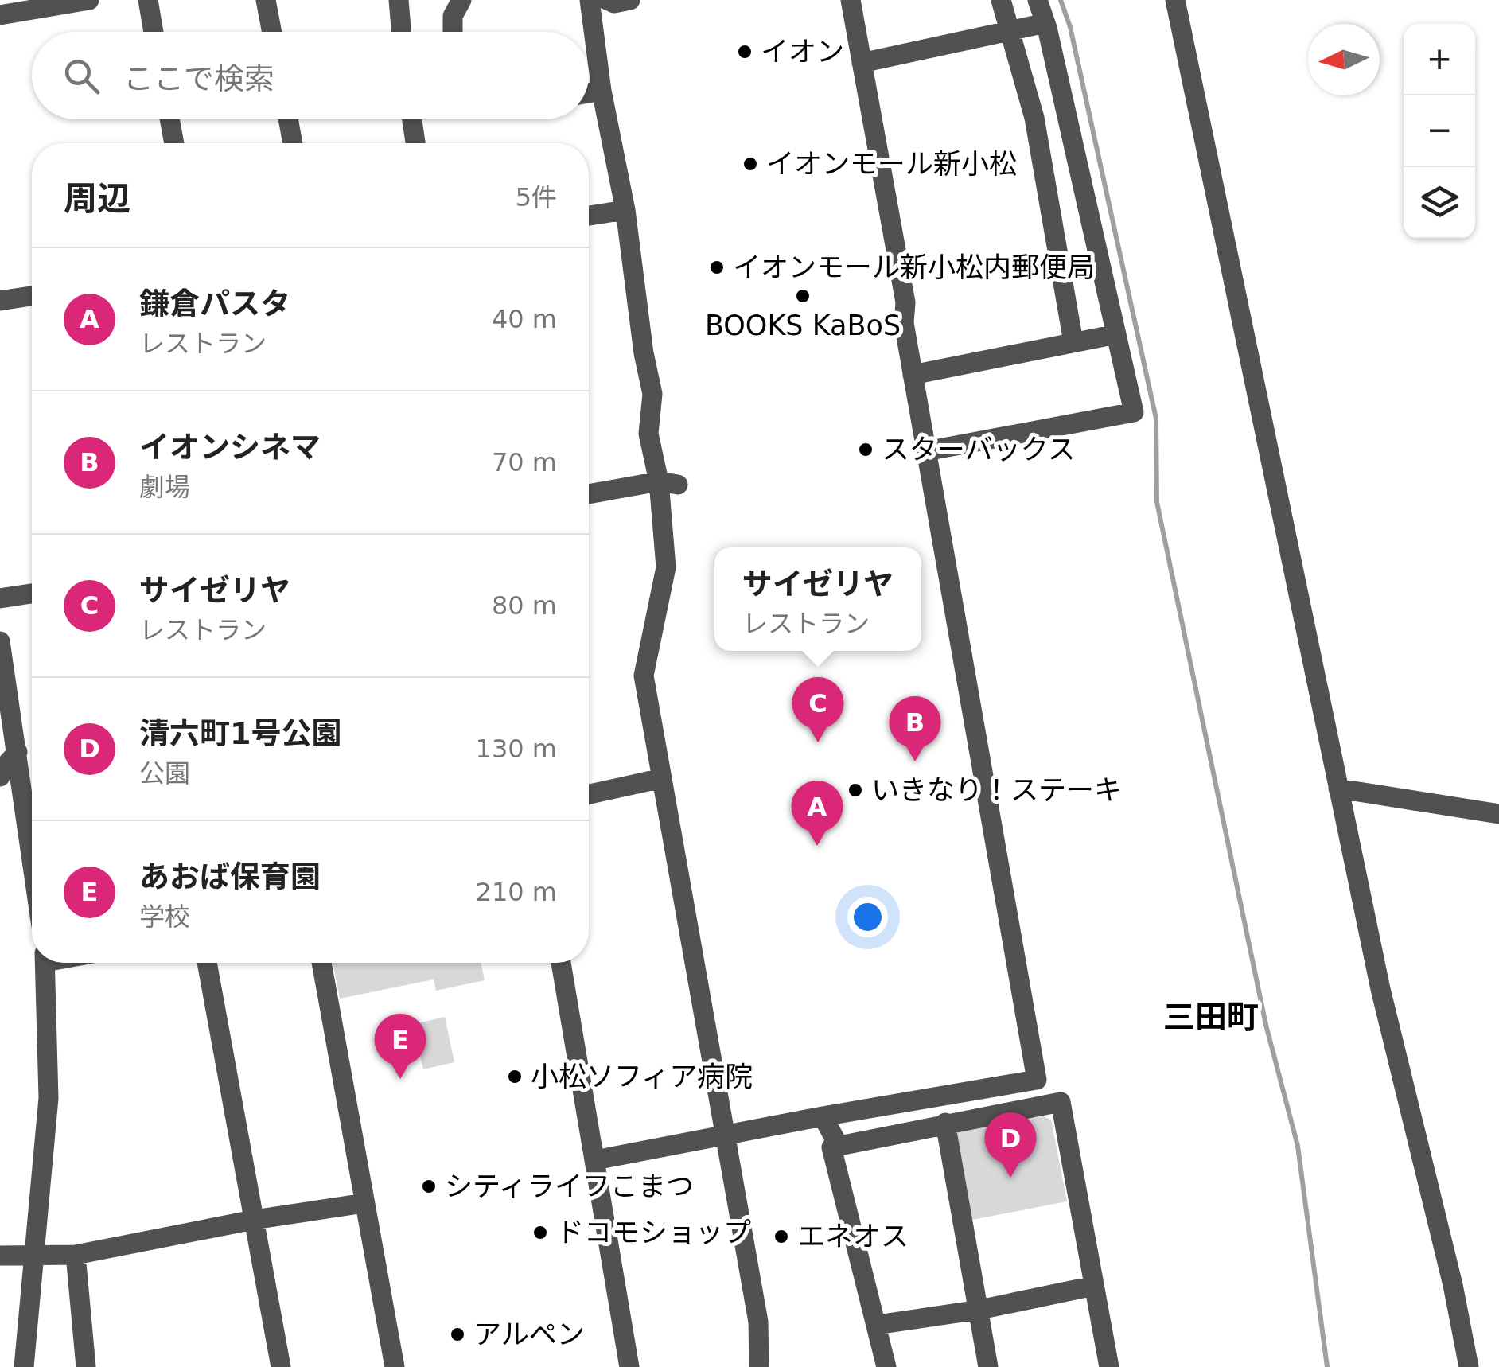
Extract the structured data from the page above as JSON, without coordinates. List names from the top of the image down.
{
  "districts": ["三田町"],
  "places": [
    "イオン",
    "イオンモール新小松",
    "イオンモール新小松内郵便局",
    "BOOKS KaBoS",
    "スターバックス",
    "いきなり！ステーキ",
    "小松ソフィア病院",
    "シティライフこまつ",
    "ドコモショップ",
    "エネオス",
    "アルペン"
  ],
  "north": "left",
  "page": {
    "map_buttons": ["+", "−"],
    "search": "ここで検索",
    "heading": ["周辺", "5件"],
    "list": [
      {
        "mark": "A",
        "name": "鎌倉パスタ",
        "note": "レストラン",
        "value": "40 m"
      },
      {
        "mark": "B",
        "name": "イオンシネマ",
        "note": "劇場",
        "value": "70 m"
      },
      {
        "mark": "C",
        "name": "サイゼリヤ",
        "note": "レストラン",
        "value": "80 m"
      },
      {
        "mark": "D",
        "name": "清六町1号公園",
        "note": "公園",
        "value": "130 m"
      },
      {
        "mark": "E",
        "name": "あおば保育園",
        "note": "学校",
        "value": "210 m"
      }
    ],
    "popup": ["サイゼリヤ", "レストラン"],
    "pins": [
      "C",
      "B",
      "A",
      "E",
      "D"
    ]
  }
}
